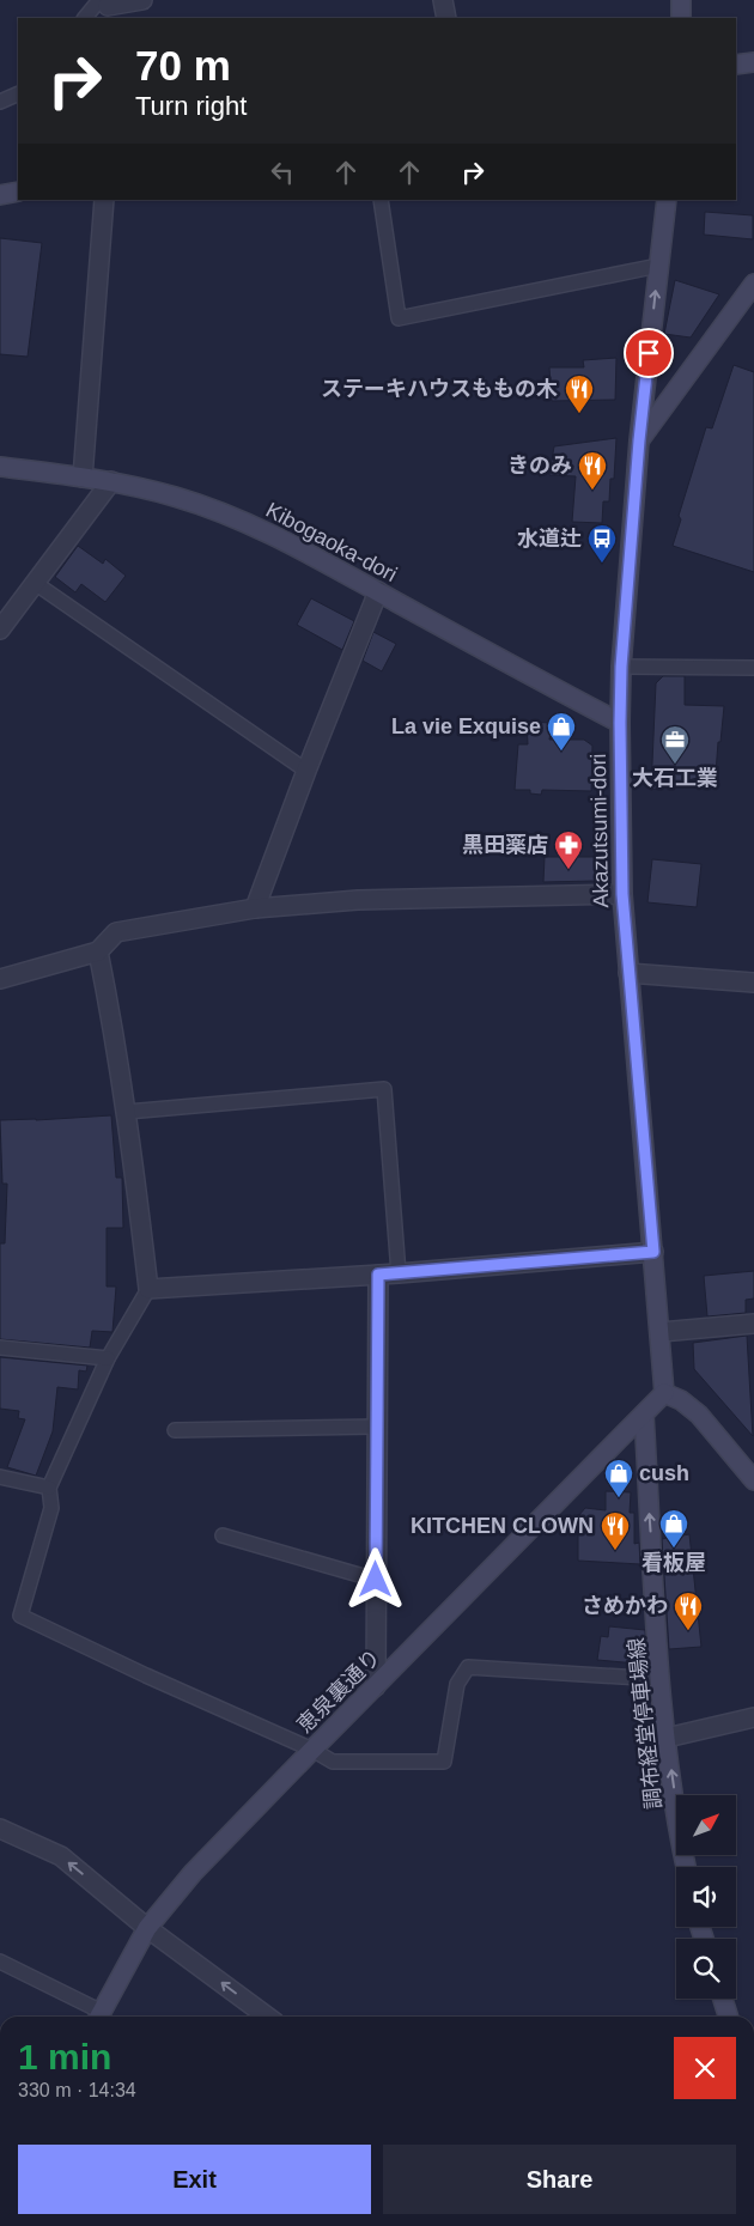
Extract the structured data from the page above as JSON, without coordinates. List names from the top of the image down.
{
  "streets": {
    "main road": [
      "Kibogaoka-dori",
      "Akazutsumi-dori",
      "恵泉裏通り",
      "調布経堂停車場線"
    ]
  },
  "crossings": [
    ["Kibogaoka-dori", "Akazutsumi-dori"],
    ["恵泉裏通り", "調布経堂停車場線"]
  ],
  "one_way": ["調布経堂停車場線"],
  "places": {
    "restaurant": [
      "ステーキハウスももの木",
      "きのみ",
      "KITCHEN CLOWN",
      "さめかわ"
    ],
    "bus stop": ["水道辻"],
    "shop": ["La vie Exquise", "cush", "看板屋"],
    "office": ["大石工業"],
    "pharmacy": ["黒田薬店"]
  },
  "north": "top right",
  "page": {
    "turn": ["70 m", "Turn right"],
    "heading": ["1 min", "330 m · 14:34"],
    "buttons": ["Exit", "Share"]
  }
}
